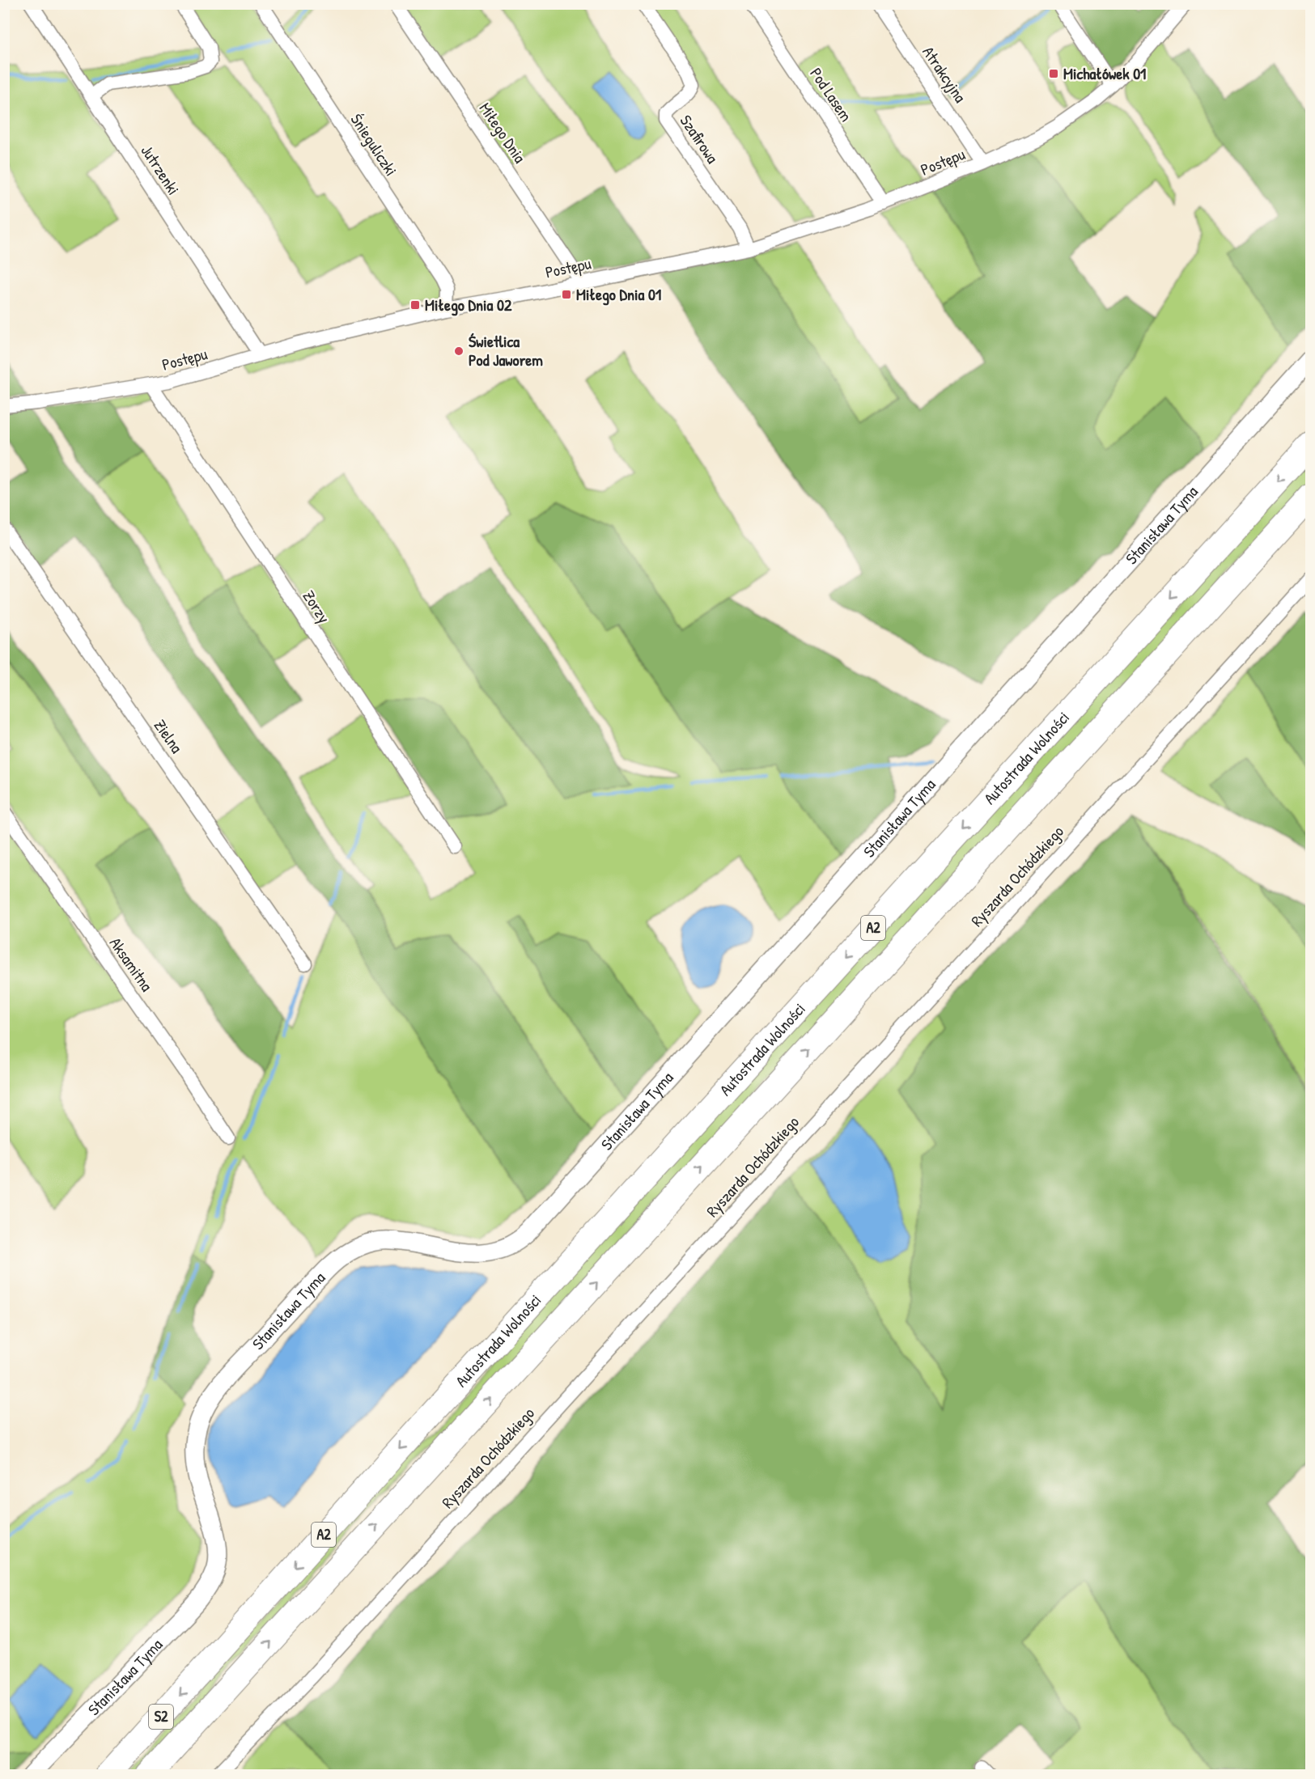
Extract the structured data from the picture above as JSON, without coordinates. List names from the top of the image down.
{
  "streets": {
    "highway": ["Autostrada Wolności", "A2", "S2"],
    "street": [
      "Atrakcyjna",
      "Pod Lasem",
      "Miłego Dnia",
      "Szafirowa",
      "Śnieguliczki",
      "Postępu",
      "Jutrzenki",
      "Stanisława Tyma",
      "Zorzy",
      "Zielna",
      "Ryszarda Ochódzkiego",
      "Aksamitna"
    ]
  },
  "crossings": [
    ["Atrakcyjna", "Postępu"],
    ["Pod Lasem", "Postępu"],
    ["Miłego Dnia", "Postępu"],
    ["Szafirowa", "Postępu"],
    ["Śnieguliczki", "Postępu"],
    ["Postępu", "Jutrzenki"],
    ["Postępu", "Zorzy"],
    ["Autostrada Wolności", "S2"],
    ["A2", "S2"]
  ],
  "places": {
    "transit": ["Michałówek 01", "Miłego Dnia 01", "Miłego Dnia 02"],
    "other": ["Świetlica Pod Jaworem"]
  }
}
